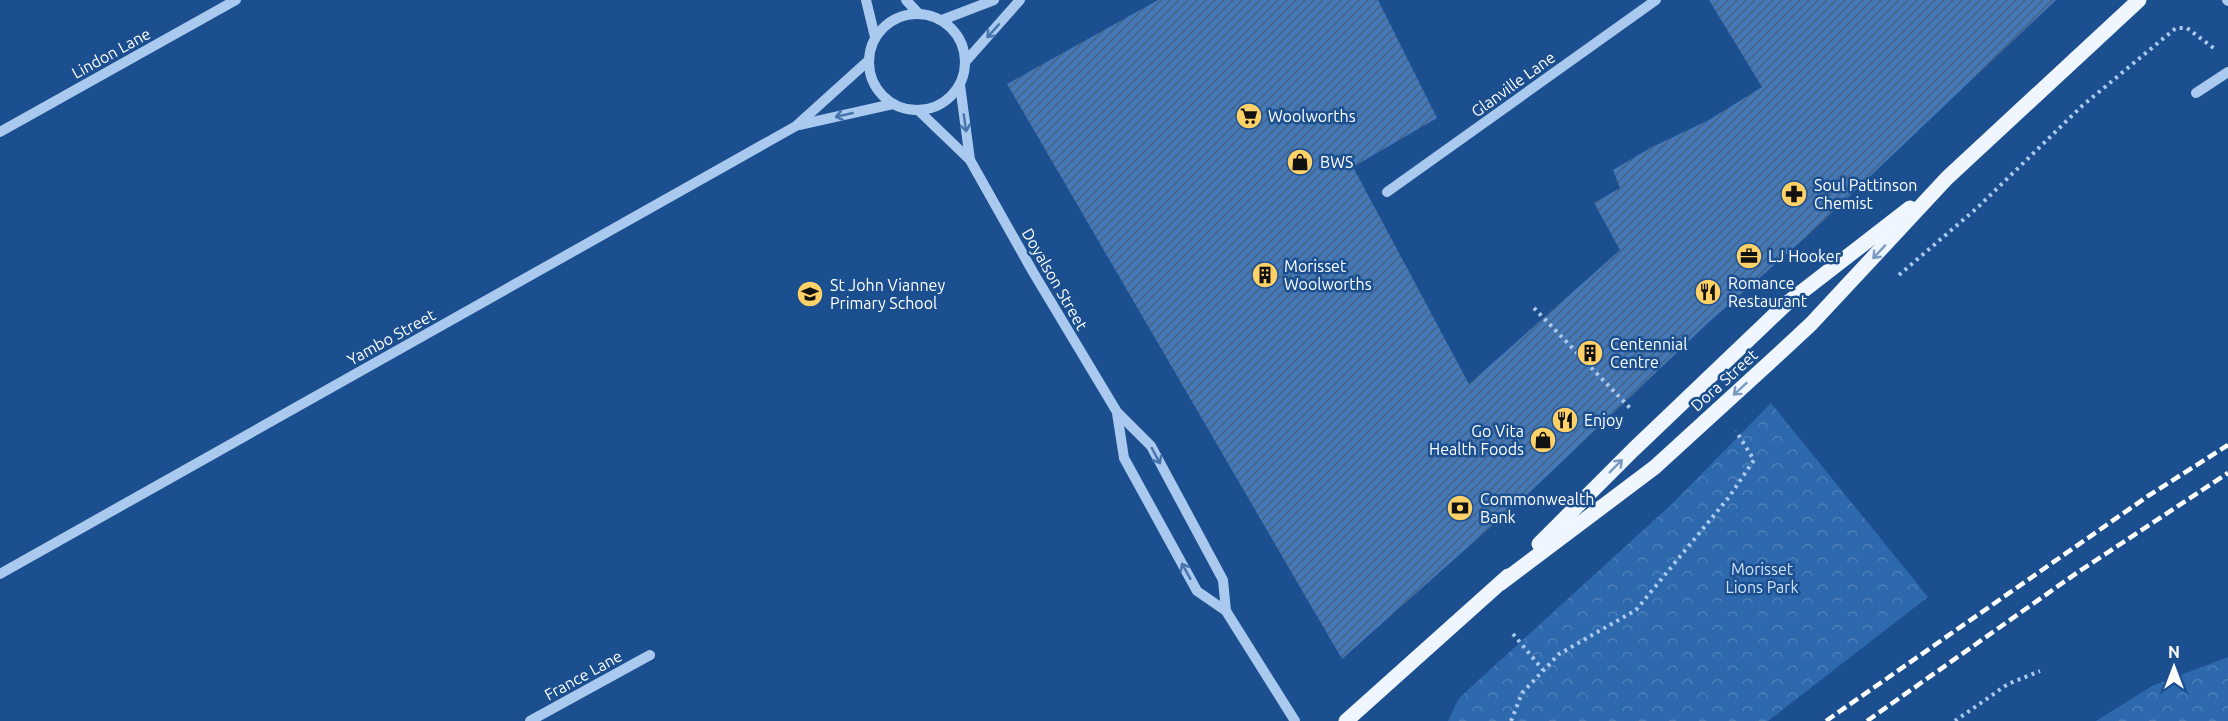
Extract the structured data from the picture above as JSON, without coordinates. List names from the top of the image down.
{
  "streets": {
    "main road": ["Dora Street"],
    "street": [
      "Lindon Lane",
      "Glanville Lane",
      "Doyalson Street",
      "Yambo Street",
      "France Lane"
    ]
  },
  "crossings": [
    ["Doyalson Street", "Yambo Street"]
  ],
  "parks": ["Morisset Lions Park"],
  "places": {
    "supermarket": ["Woolworths"],
    "shop": ["BWS", "Go Vita Health Foods"],
    "pharmacy": ["Soul Pattinson Chemist"],
    "office": ["LJ Hooker"],
    "building": ["Morisset Woolworths", "Centennial Centre"],
    "restaurant": ["Romance Restaurant", "Enjoy"],
    "school or university": ["St John Vianney Primary School"],
    "bank": ["Commonwealth Bank"]
  },
  "north": "top"
}
